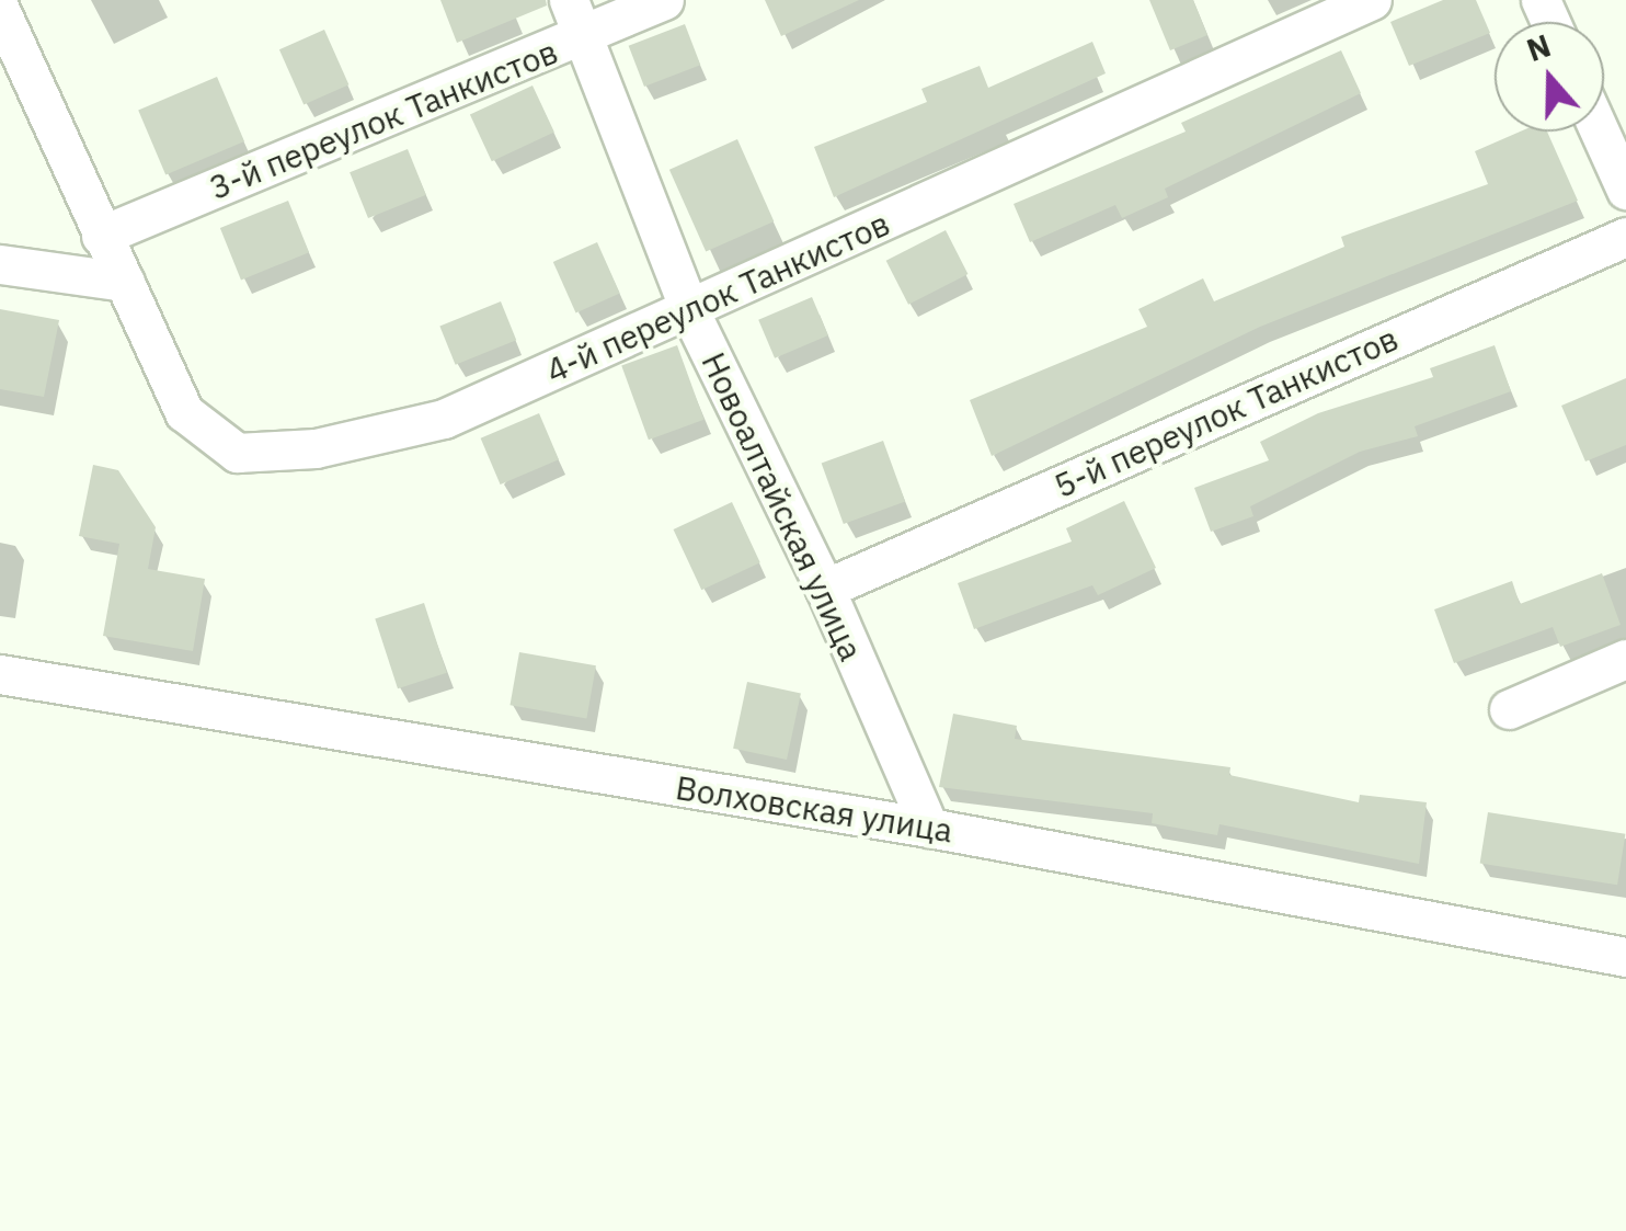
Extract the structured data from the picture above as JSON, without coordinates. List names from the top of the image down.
{
  "streets": {
    "street": [
      "3-й переулок Танкистов",
      "4-й переулок Танкистов",
      "5-й переулок Танкистов",
      "Новоалтайская улица",
      "Волховская улица"
    ]
  },
  "crossings": [
    ["3-й переулок Танкистов", "4-й переулок Танкистов"],
    ["3-й переулок Танкистов", "Новоалтайская улица"],
    ["4-й переулок Танкистов", "Новоалтайская улица"],
    ["5-й переулок Танкистов", "Новоалтайская улица"],
    ["Новоалтайская улица", "Волховская улица"]
  ],
  "north": "top"
}
